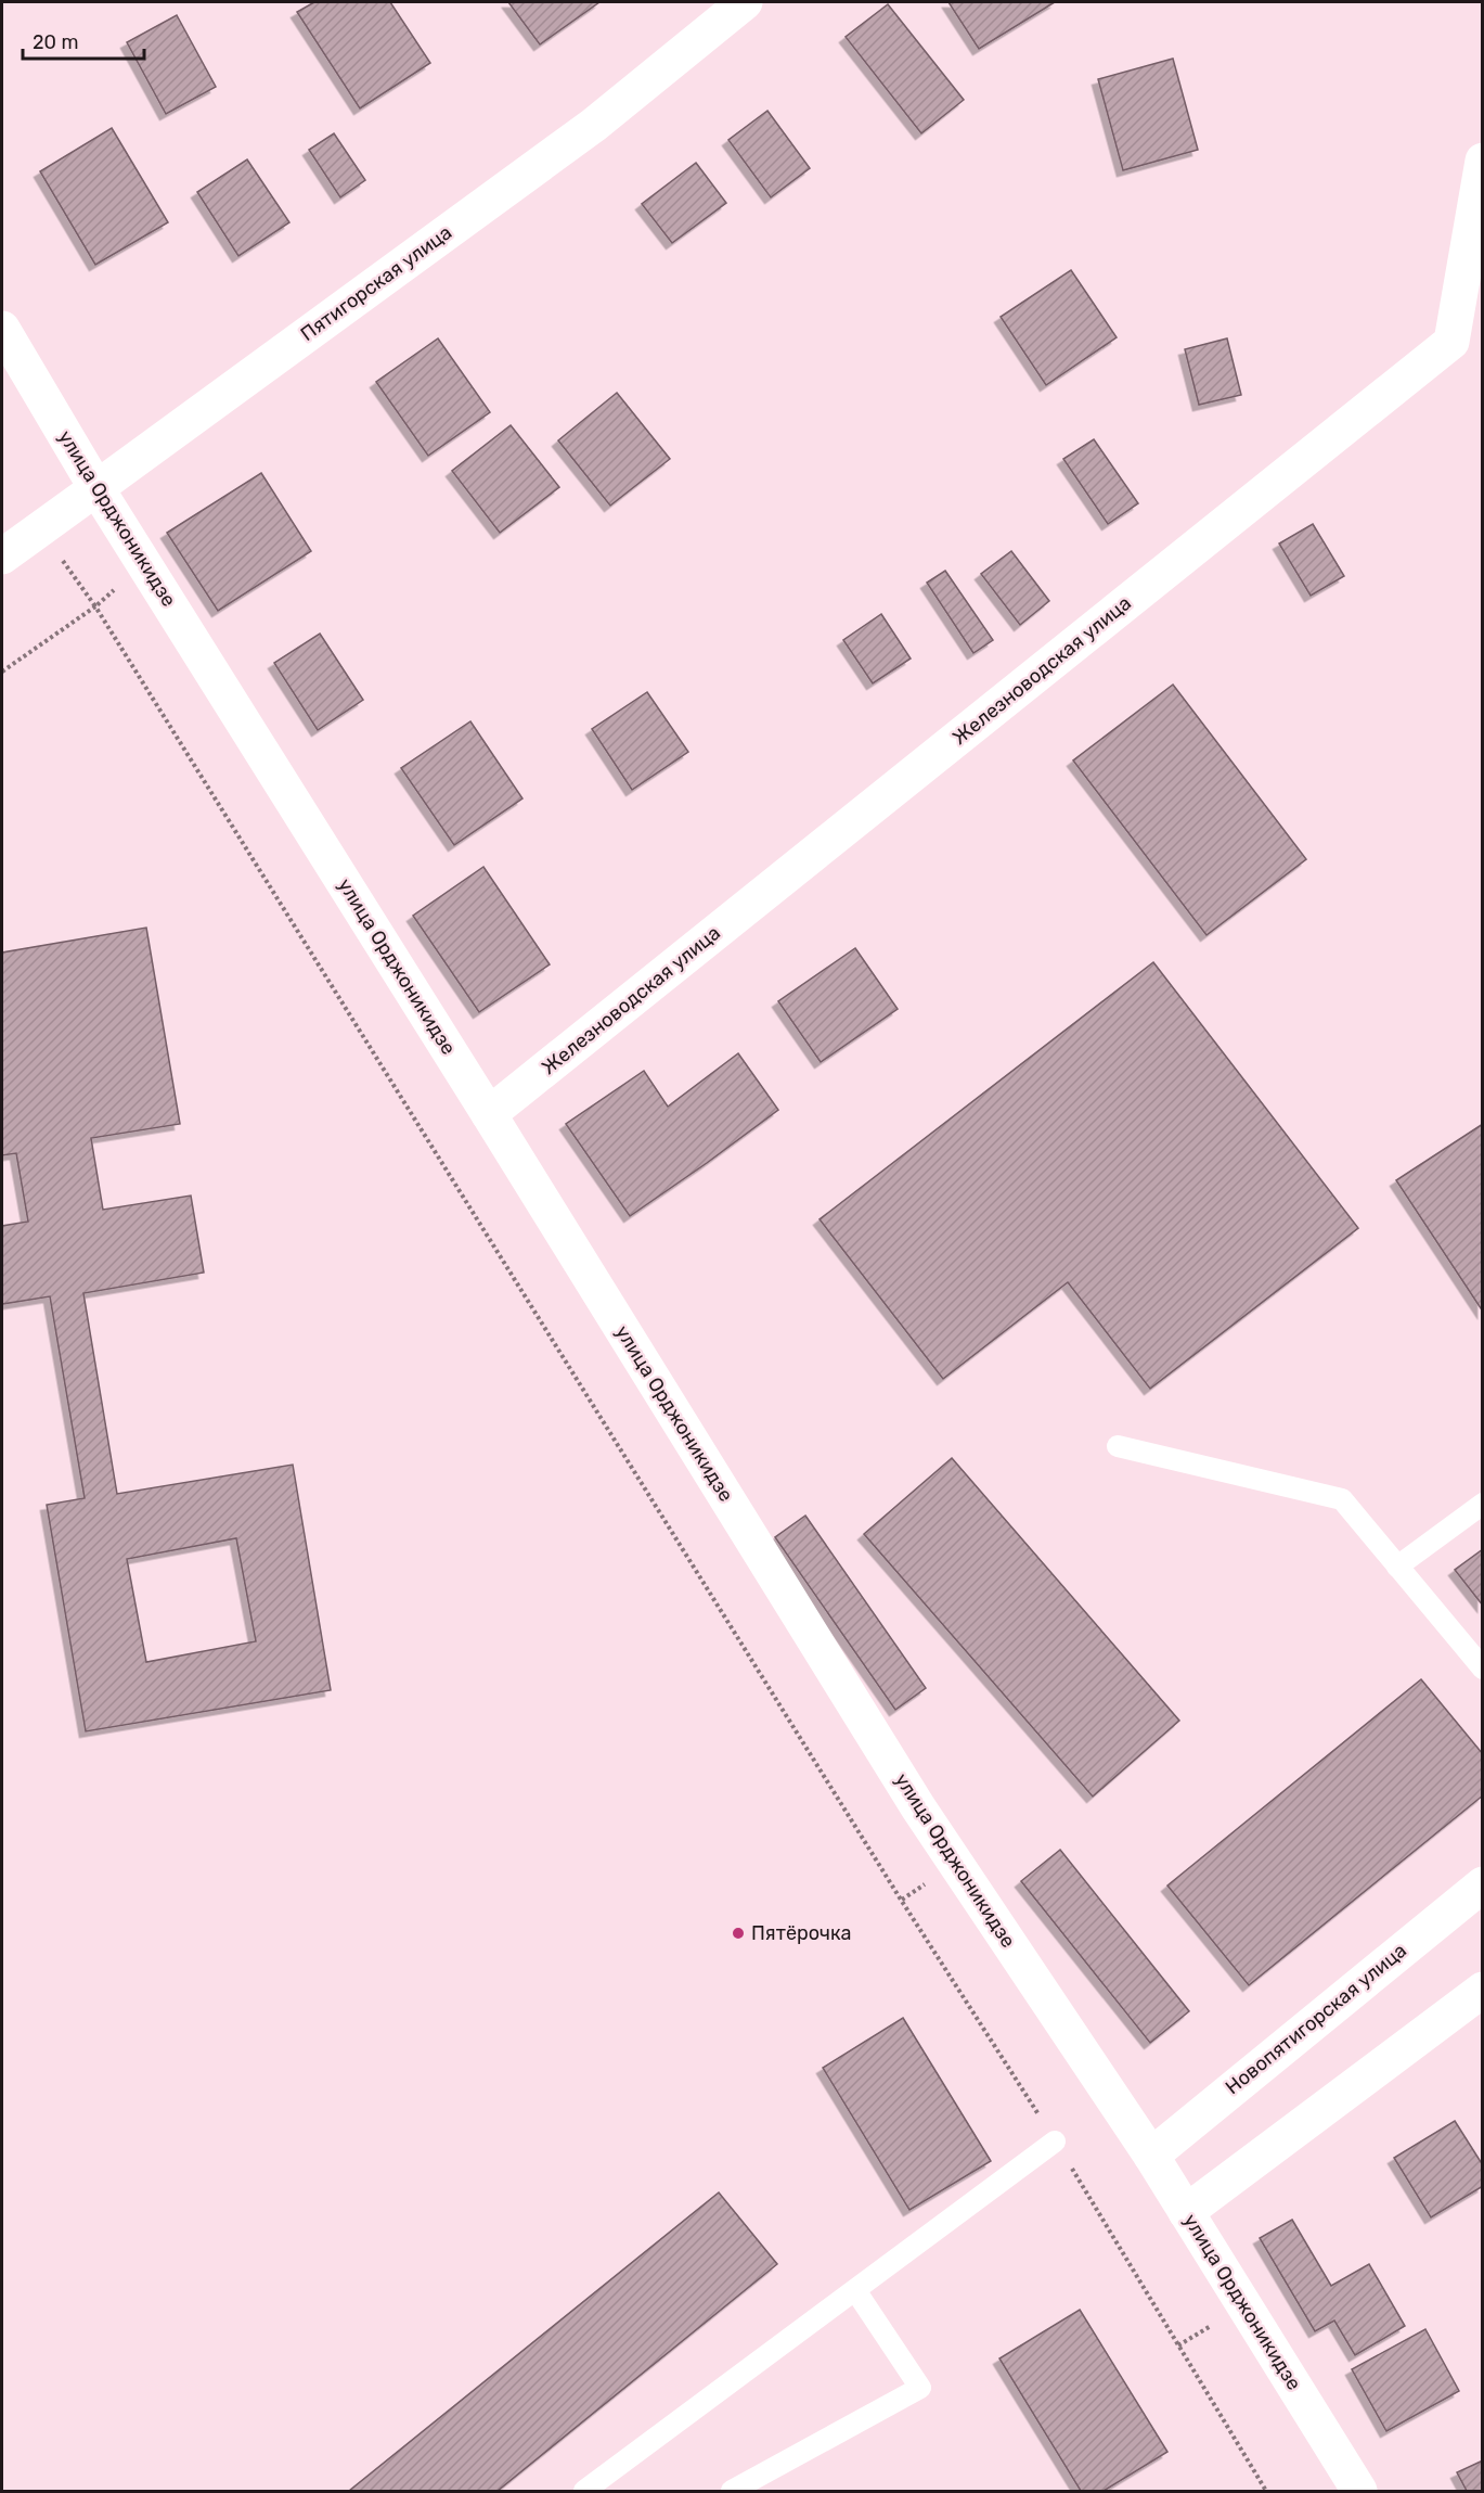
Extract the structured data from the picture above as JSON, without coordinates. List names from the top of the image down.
{
  "streets": {
    "main road": [
      "Пятигорская улица",
      "улица Орджоникидзе",
      "Железноводская улица",
      "Новопятигорская улица"
    ]
  },
  "crossings": [
    ["Пятигорская улица", "улица Орджоникидзе"],
    ["улица Орджоникидзе", "Железноводская улица"],
    ["улица Орджоникидзе", "Новопятигорская улица"]
  ],
  "places": ["Пятёрочка"],
  "scale_bar": "20 m"
}
